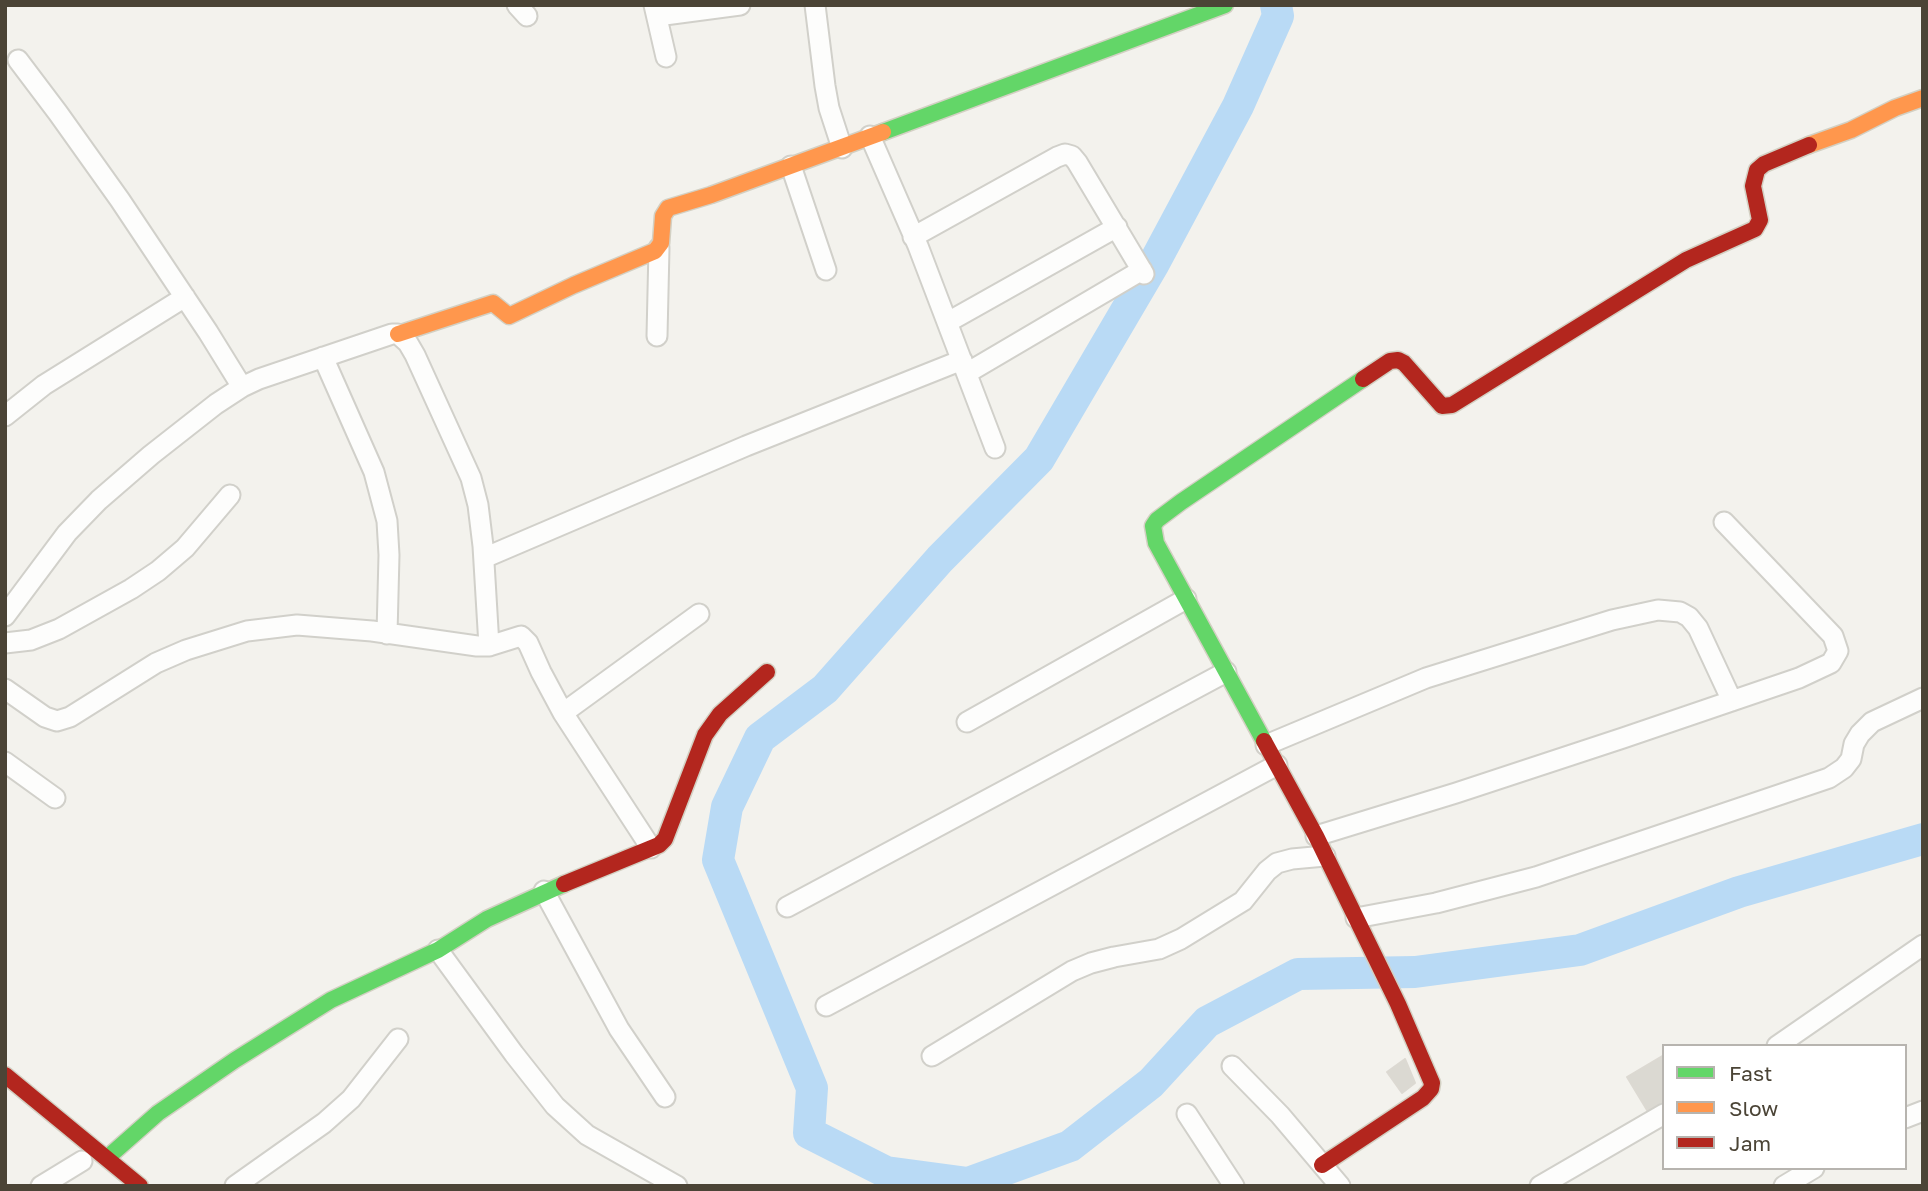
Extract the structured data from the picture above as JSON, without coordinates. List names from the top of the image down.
{
  "legend": ["Fast", "Slow", "Jam"]
}
